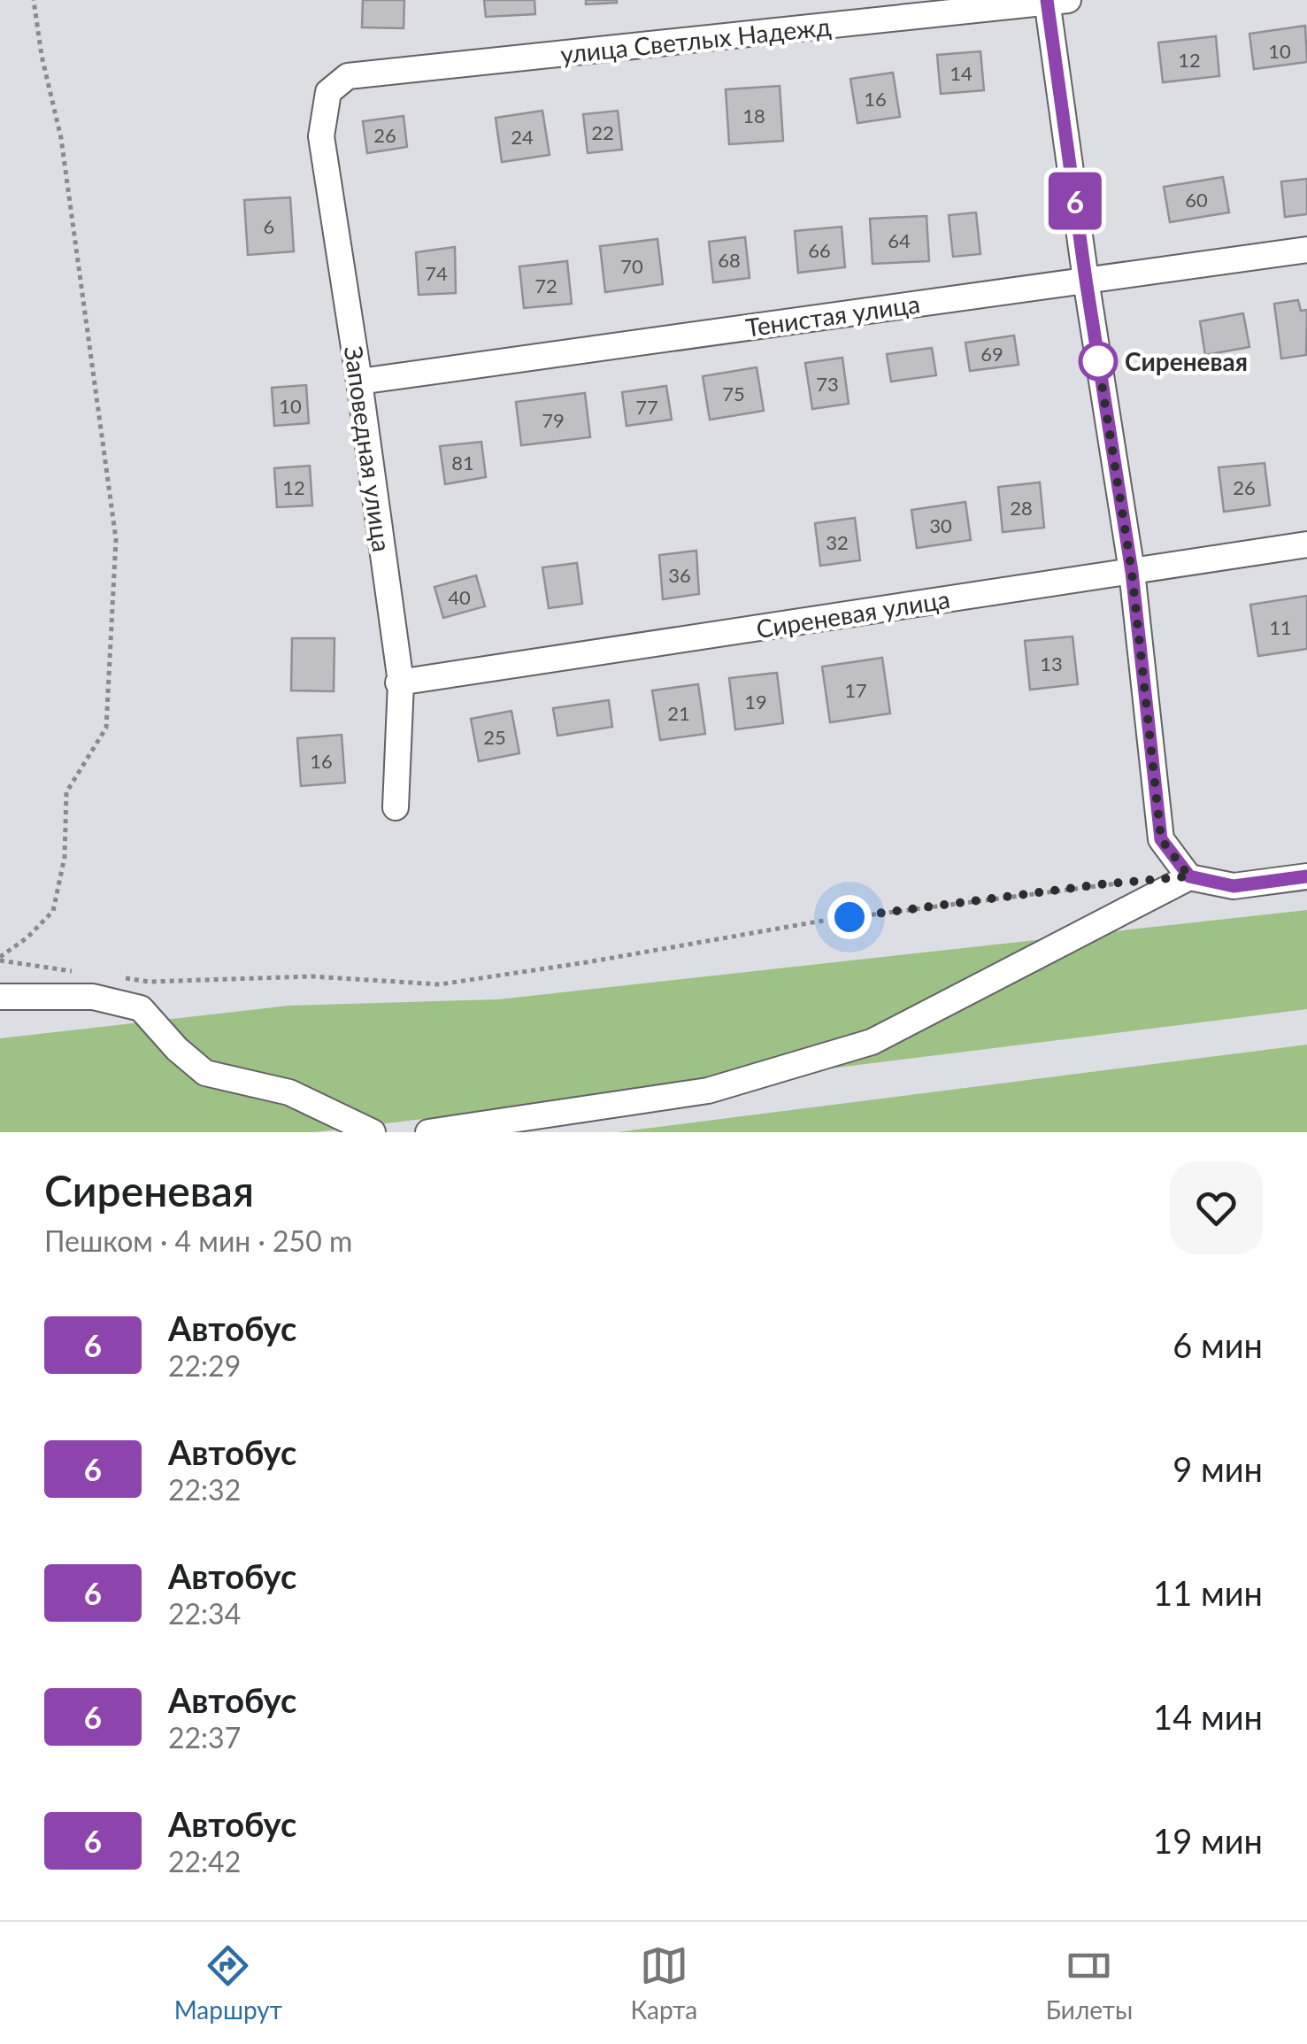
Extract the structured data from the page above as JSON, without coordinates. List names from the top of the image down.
{
  "streets": {
    "street": [
      "улица Светлых Надежд",
      "Тенистая улица",
      "Заповедная улица",
      "Сиреневая улица"
    ]
  },
  "crossings": [
    ["улица Светлых Надежд", "Заповедная улица"],
    ["Тенистая улица", "Заповедная улица"],
    ["Заповедная улица", "Сиреневая улица"]
  ],
  "places": ["Сиреневая"],
  "lines": ["bus line 6"],
  "house_numbers": [
    "10",
    "12",
    "14",
    "16",
    "18",
    "22",
    "26",
    "24",
    "60",
    "6",
    "64",
    "66",
    "68",
    "70",
    "74",
    "72",
    "69",
    "73",
    "75",
    "10",
    "77",
    "79",
    "81",
    "12",
    "26",
    "28",
    "30",
    "32",
    "36",
    "40",
    "11",
    "13",
    "17",
    "19",
    "21",
    "25",
    "16"
  ],
  "page": {
    "on_map": "6",
    "heading": ["Сиреневая", "Пешком · 4 мин · 250 m"],
    "list": [
      {
        "mark": "6",
        "name": "Автобус",
        "note": "22:29",
        "value": "6 мин"
      },
      {
        "mark": "6",
        "name": "Автобус",
        "note": "22:32",
        "value": "9 мин"
      },
      {
        "mark": "6",
        "name": "Автобус",
        "note": "22:34",
        "value": "11 мин"
      },
      {
        "mark": "6",
        "name": "Автобус",
        "note": "22:37",
        "value": "14 мин"
      },
      {
        "mark": "6",
        "name": "Автобус",
        "note": "22:42",
        "value": "19 мин"
      }
    ],
    "tabs": ["Маршрут", "Карта", "Билеты"]
  }
}
